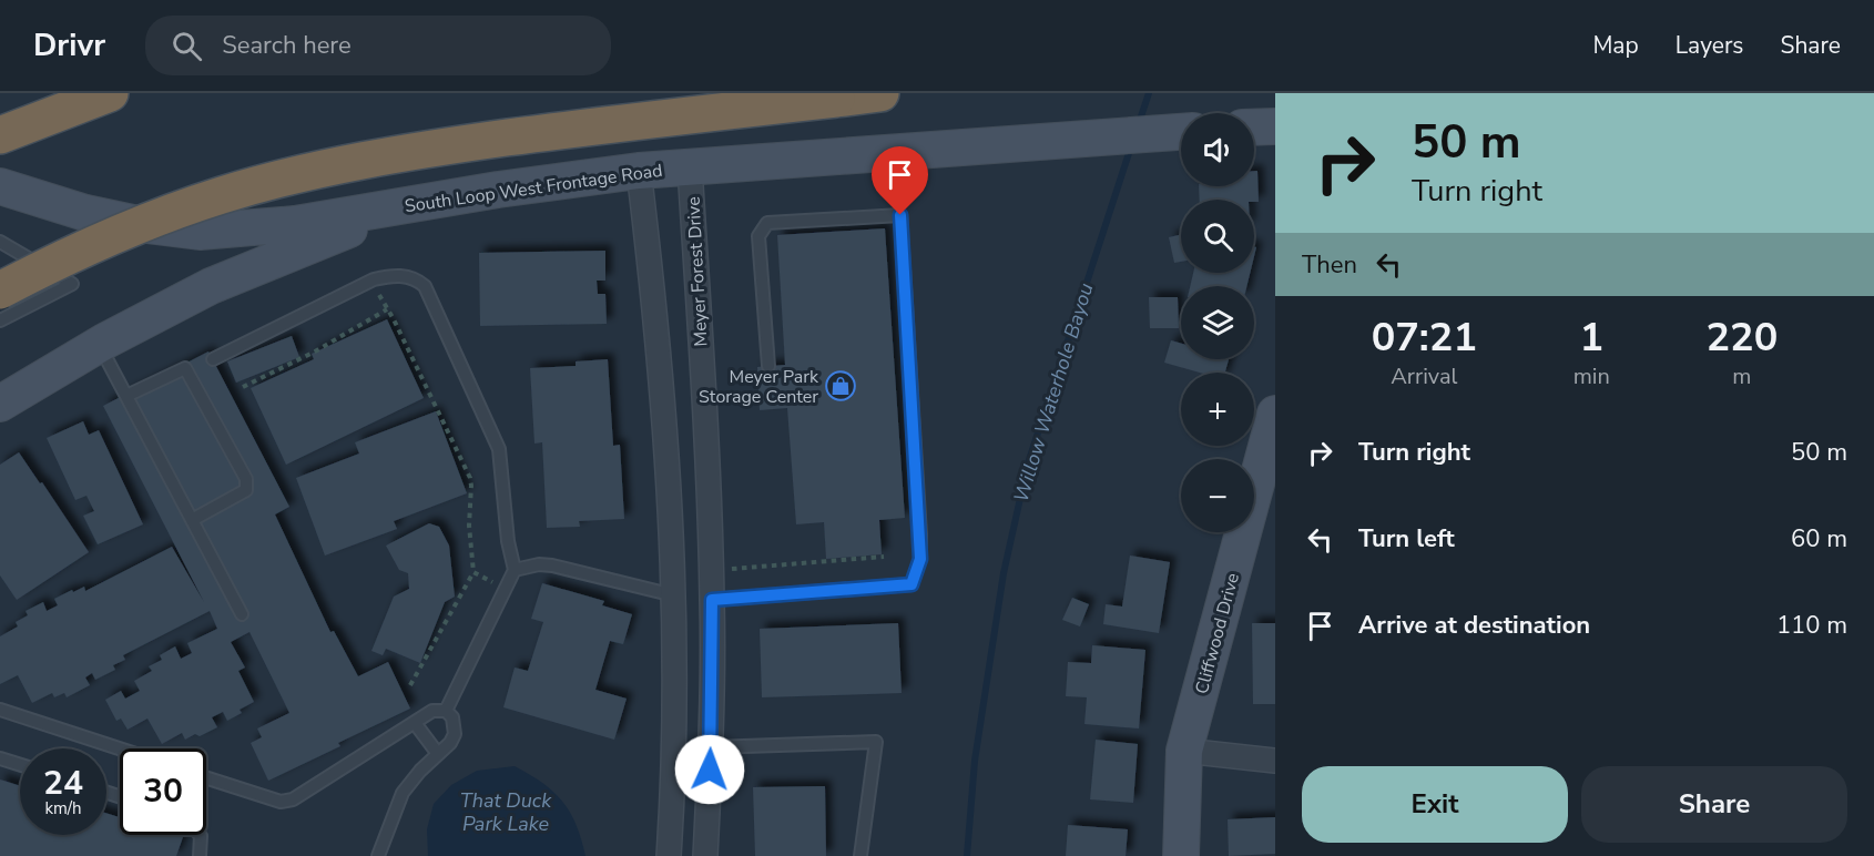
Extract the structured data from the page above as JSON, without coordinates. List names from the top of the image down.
{
  "streets": {
    "main road": ["South Loop West Frontage Road", "Cliffwood Drive"],
    "street": ["Meyer Forest Drive"]
  },
  "crossings": [
    ["South Loop West Frontage Road", "Meyer Forest Drive"]
  ],
  "water": ["Willow Waterhole Bayou", "That Duck Park Lake"],
  "places": {
    "shop": ["Meyer Park Storage Center"]
  },
  "page": {
    "header": "Drivr",
    "search": "Search here",
    "nav": ["Map", "Layers", "Share"],
    "turn": ["50 m", "Turn right"],
    "map_buttons": ["+", "−"],
    "then": "Then",
    "eta": [
      "07:21",
      "Arrival",
      "1",
      "min",
      "220",
      "m"
    ],
    "list": [
      {
        "name": "Turn right",
        "value": "50 m"
      },
      {
        "name": "Turn left",
        "value": "60 m"
      },
      {
        "name": "Arrive at destination",
        "value": "110 m"
      }
    ],
    "speed": "24 km/h",
    "limit": "30",
    "buttons": ["Exit", "Share"]
  }
}
